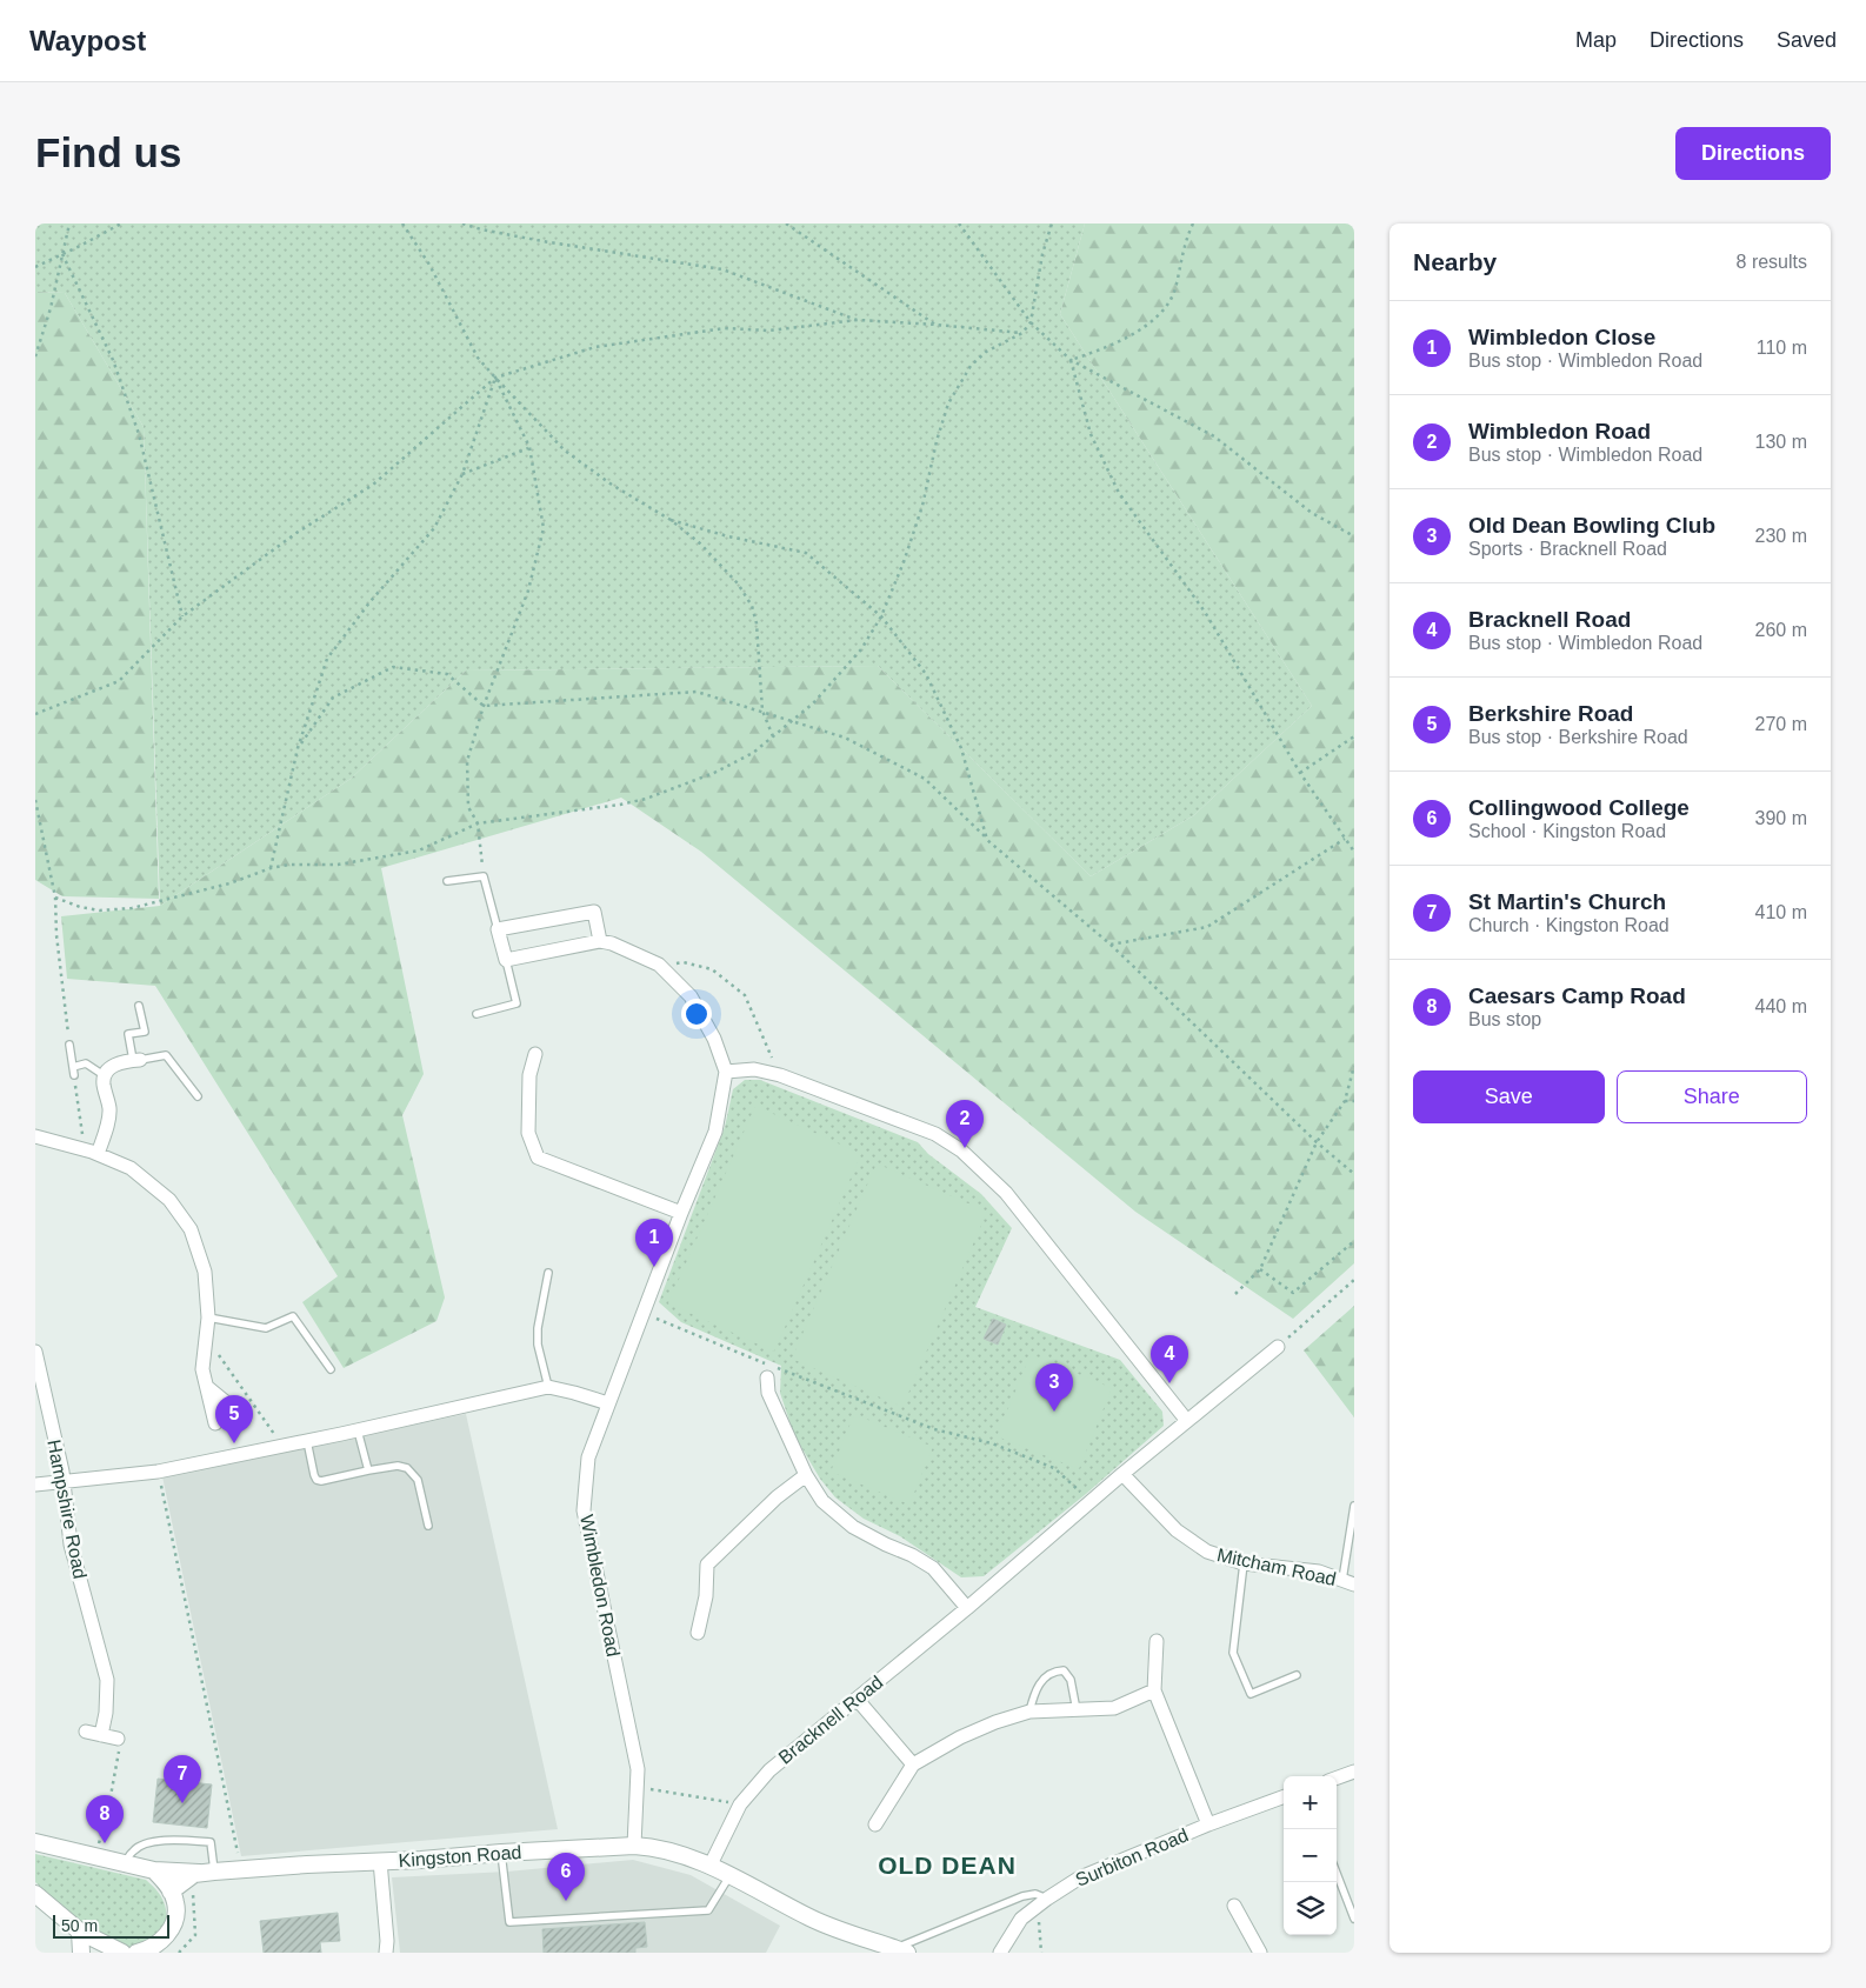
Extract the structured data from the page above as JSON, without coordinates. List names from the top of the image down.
{
  "streets": {
    "street": [
      "Hampshire Road",
      "Mitcham Road",
      "Wimbledon Road",
      "Bracknell Road",
      "Kingston Road",
      "Surbiton Road"
    ]
  },
  "crossings": [
    ["Mitcham Road", "Bracknell Road"],
    ["Wimbledon Road", "Kingston Road"],
    ["Bracknell Road", "Kingston Road"]
  ],
  "districts": ["OLD DEAN"],
  "scale_bar": "50 m",
  "page": {
    "header": "Waypost",
    "nav": ["Map", "Directions", "Saved"],
    "buttons": [
      "Directions",
      ["Save", "Share"]
    ],
    "title": "Find us",
    "heading": ["Nearby", "8 results"],
    "list": [
      {
        "mark": "1",
        "name": "Wimbledon Close",
        "note": "Bus stop · Wimbledon Road",
        "value": "110 m"
      },
      {
        "mark": "2",
        "name": "Wimbledon Road",
        "note": "Bus stop · Wimbledon Road",
        "value": "130 m"
      },
      {
        "mark": "3",
        "name": "Old Dean Bowling Club",
        "note": "Sports · Bracknell Road",
        "value": "230 m"
      },
      {
        "mark": "4",
        "name": "Bracknell Road",
        "note": "Bus stop · Wimbledon Road",
        "value": "260 m"
      },
      {
        "mark": "5",
        "name": "Berkshire Road",
        "note": "Bus stop · Berkshire Road",
        "value": "270 m"
      },
      {
        "mark": "6",
        "name": "Collingwood College",
        "note": "School · Kingston Road",
        "value": "390 m"
      },
      {
        "mark": "7",
        "name": "St Martin's Church",
        "note": "Church · Kingston Road",
        "value": "410 m"
      },
      {
        "mark": "8",
        "name": "Caesars Camp Road",
        "note": "Bus stop",
        "value": "440 m"
      }
    ],
    "pins": [
      "2",
      "1",
      "4",
      "3",
      "5",
      "7",
      "8",
      "6"
    ],
    "map_buttons": ["+", "−"],
    "scale": "50 m"
  }
}
